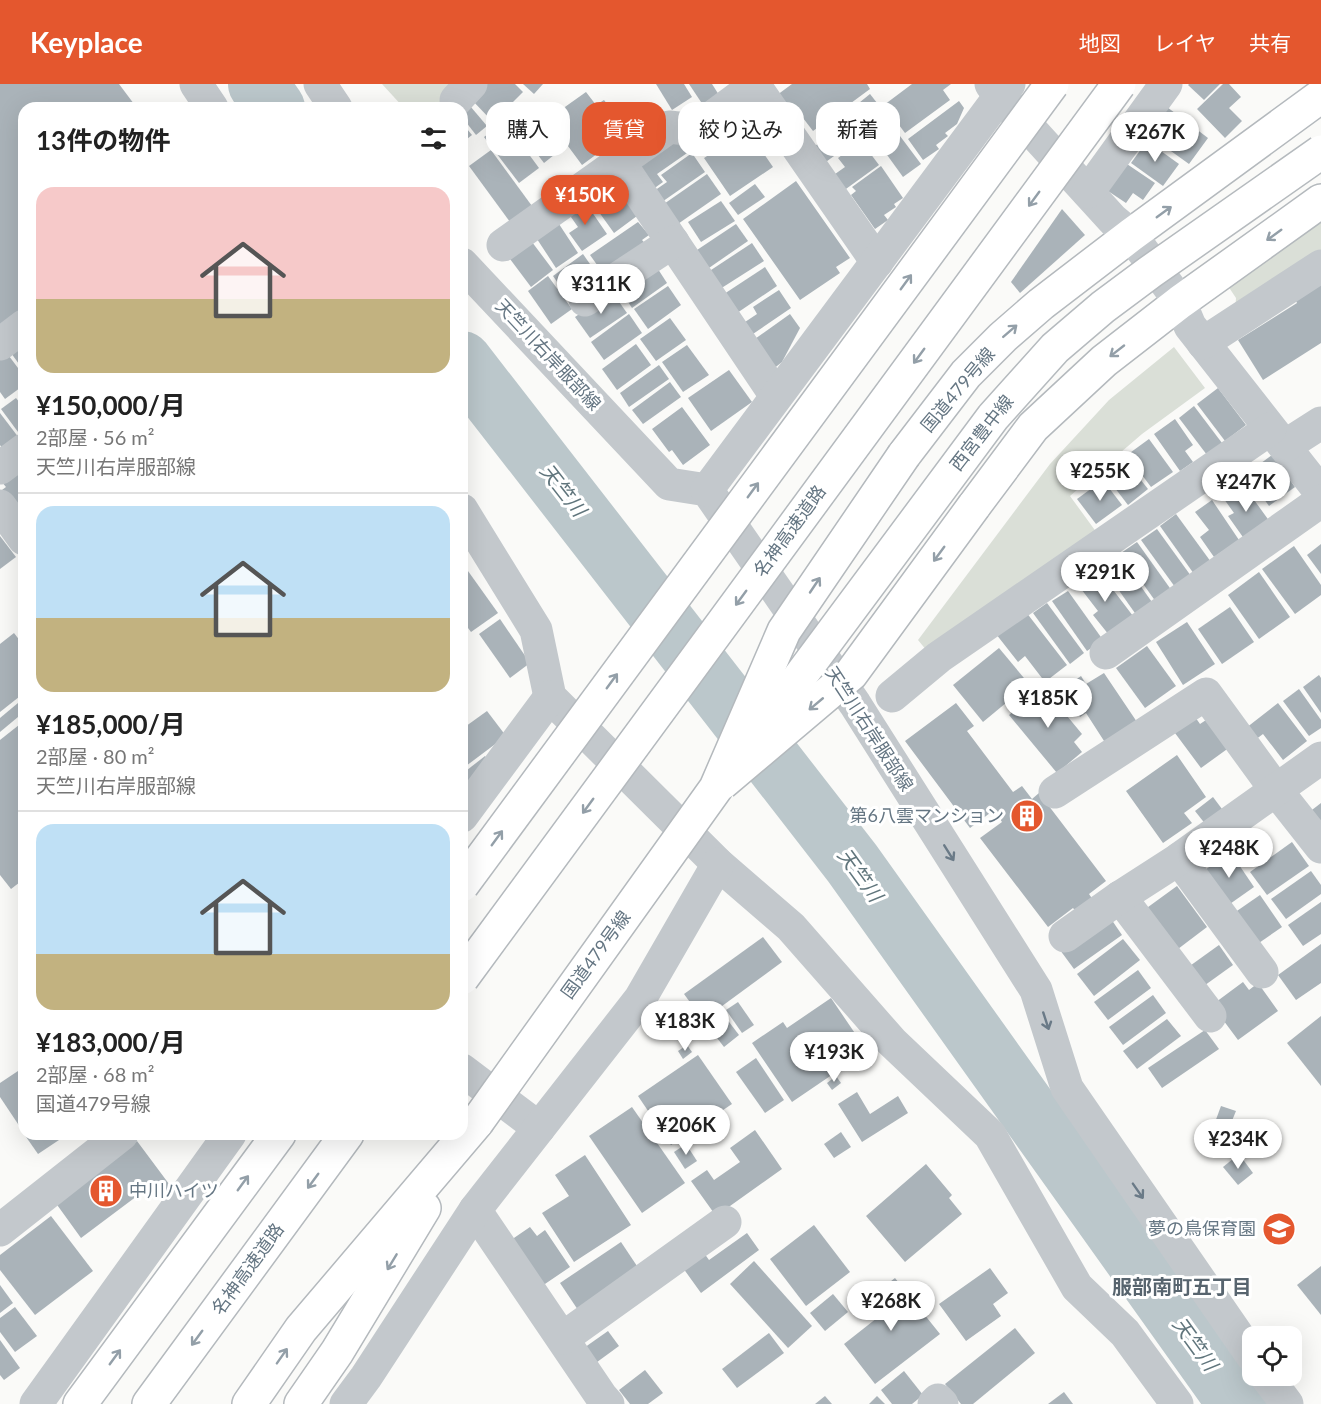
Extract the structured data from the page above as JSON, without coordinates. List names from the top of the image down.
{
  "streets": {
    "main road": ["国道479号線", "西宮豊中線", "名神高速道路"],
    "street": ["天竺川右岸服部線"]
  },
  "crossings": [
    ["国道479号線", "西宮豊中線"]
  ],
  "districts": ["服部南町五丁目"],
  "water": ["天竺川"],
  "places": {
    "building": ["第6八雲マンション", "中川ハイツ"],
    "school or university": ["夢の鳥保育園"]
  },
  "page": {
    "header": "Keyplace",
    "nav": ["地図", "レイヤ", "共有"],
    "chip": [
      "購入",
      "賃貸",
      "絞り込み",
      "新着"
    ],
    "heading": "13件の物件",
    "price": [
      "¥267K",
      "¥150K",
      "¥311K",
      "¥255K",
      "¥247K",
      "¥291K",
      "¥185K",
      "¥248K",
      "¥183K",
      "¥193K",
      "¥206K",
      "¥234K",
      "¥268K"
    ],
    "list": [
      {
        "name": "¥150,000/月",
        "note": "2部屋 · 56 m² · 天竺川右岸服部線"
      },
      {
        "name": "¥185,000/月",
        "note": "2部屋 · 80 m² · 天竺川右岸服部線"
      },
      {
        "name": "¥183,000/月",
        "note": "2部屋 · 68 m² · 国道479号線"
      }
    ]
  }
}
